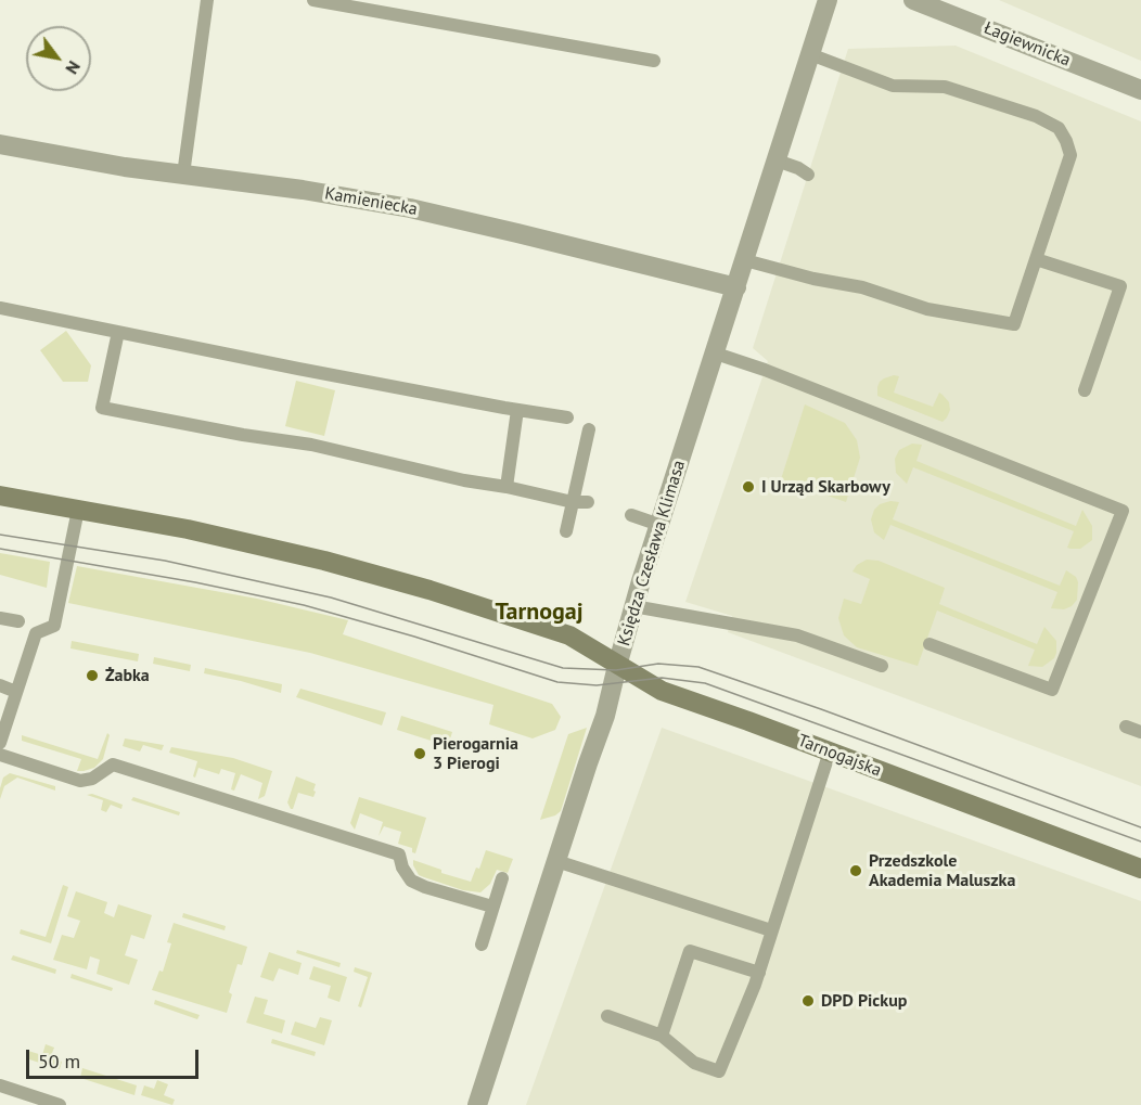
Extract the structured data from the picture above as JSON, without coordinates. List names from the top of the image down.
{
  "streets": {
    "street": [
      "Łagiewnicka",
      "Kamieniecka",
      "Księdza Czesława Klimasa",
      "Tarnogajska"
    ]
  },
  "crossings": [
    ["Kamieniecka", "Księdza Czesława Klimasa"],
    ["Księdza Czesława Klimasa", "Tarnogajska"]
  ],
  "districts": ["Tarnogaj"],
  "places": [
    "I Urząd Skarbowy",
    "Żabka",
    "Pierogarnia 3 Pierogi",
    "Przedszkole Akademia Maluszka",
    "DPD Pickup"
  ],
  "scale_bar": "50 m",
  "north": "bottom right"
}
